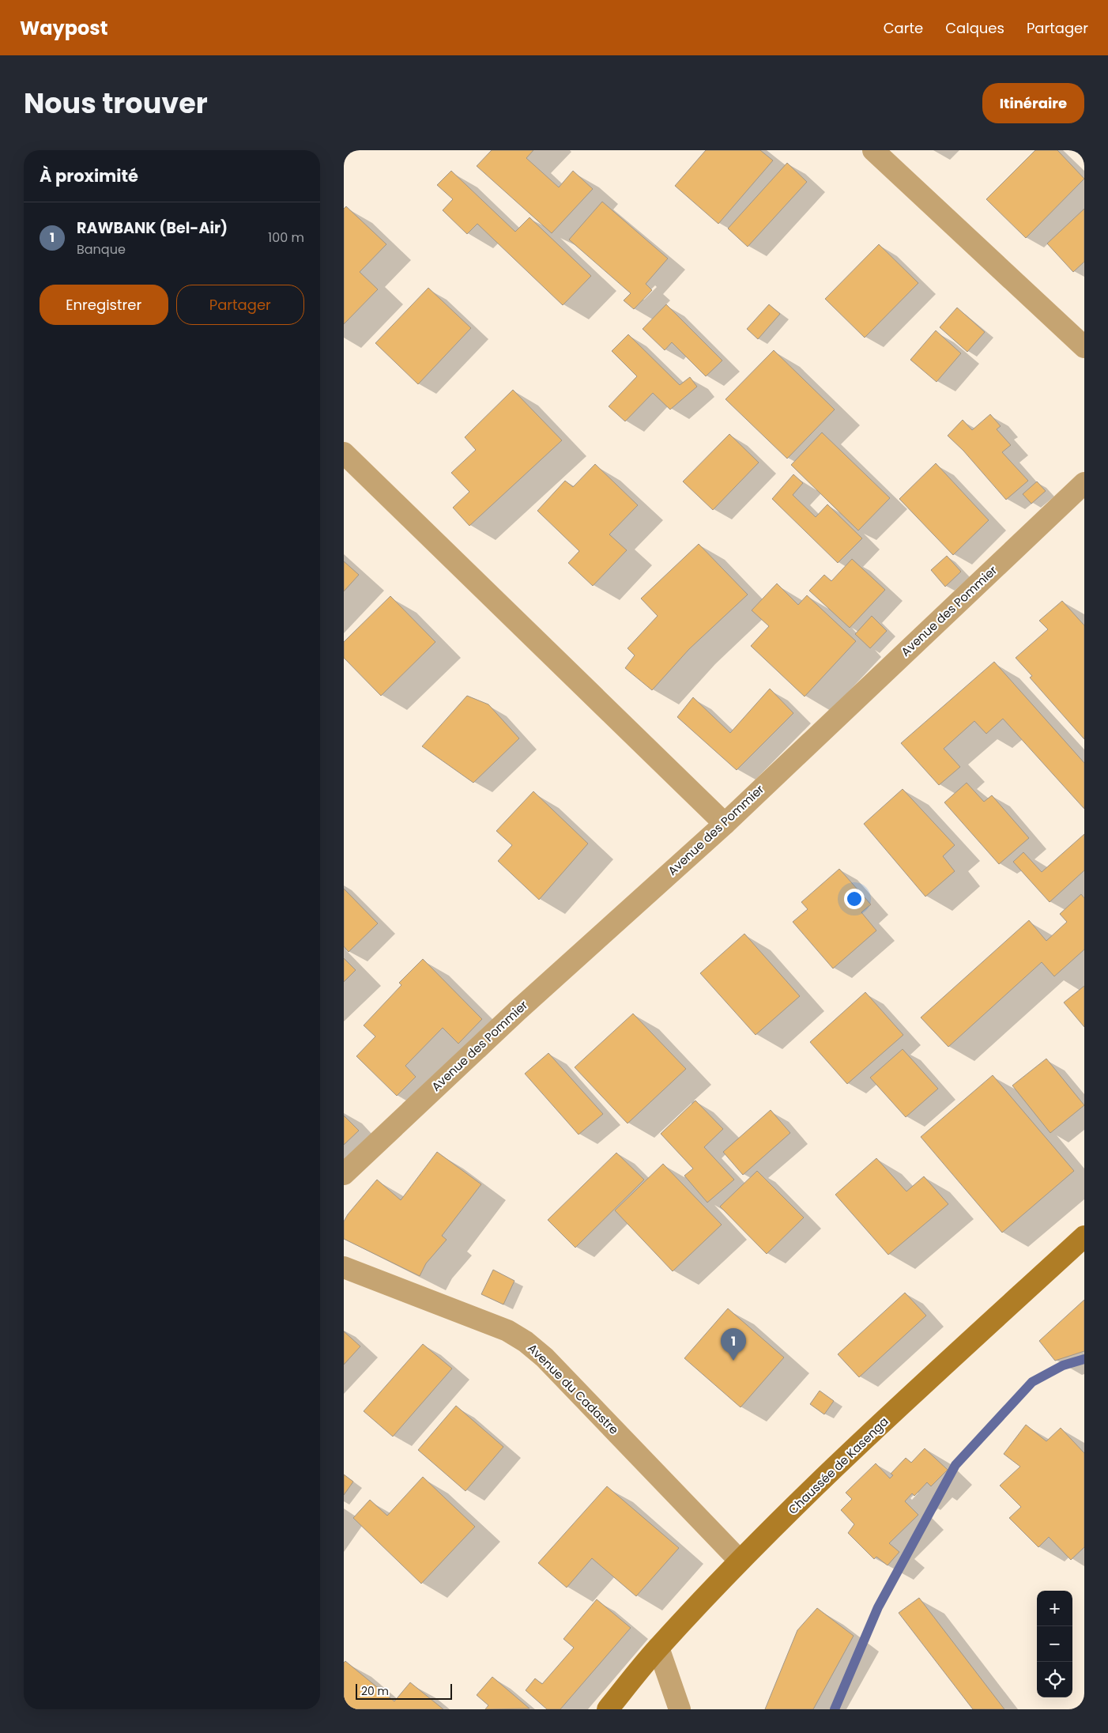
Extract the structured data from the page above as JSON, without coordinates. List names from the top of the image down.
{
  "streets": {
    "main road": ["Chaussée de Kasenga"],
    "street": ["Avenue des Pommier", "Avenue du Cadastre"]
  },
  "crossings": [
    ["Avenue du Cadastre", "Chaussée de Kasenga"]
  ],
  "scale_bar": "20 m",
  "page": {
    "header": "Waypost",
    "nav": ["Carte", "Calques", "Partager"],
    "title": "Nous trouver",
    "buttons": [
      "Itinéraire",
      ["Enregistrer", "Partager"]
    ],
    "heading": "À proximité",
    "list": [
      {
        "mark": "1",
        "name": "RAWBANK (Bel-Air)",
        "note": "Banque",
        "value": "100 m"
      }
    ],
    "pins": "1",
    "map_buttons": ["+", "−"],
    "scale": "20 m"
  }
}
